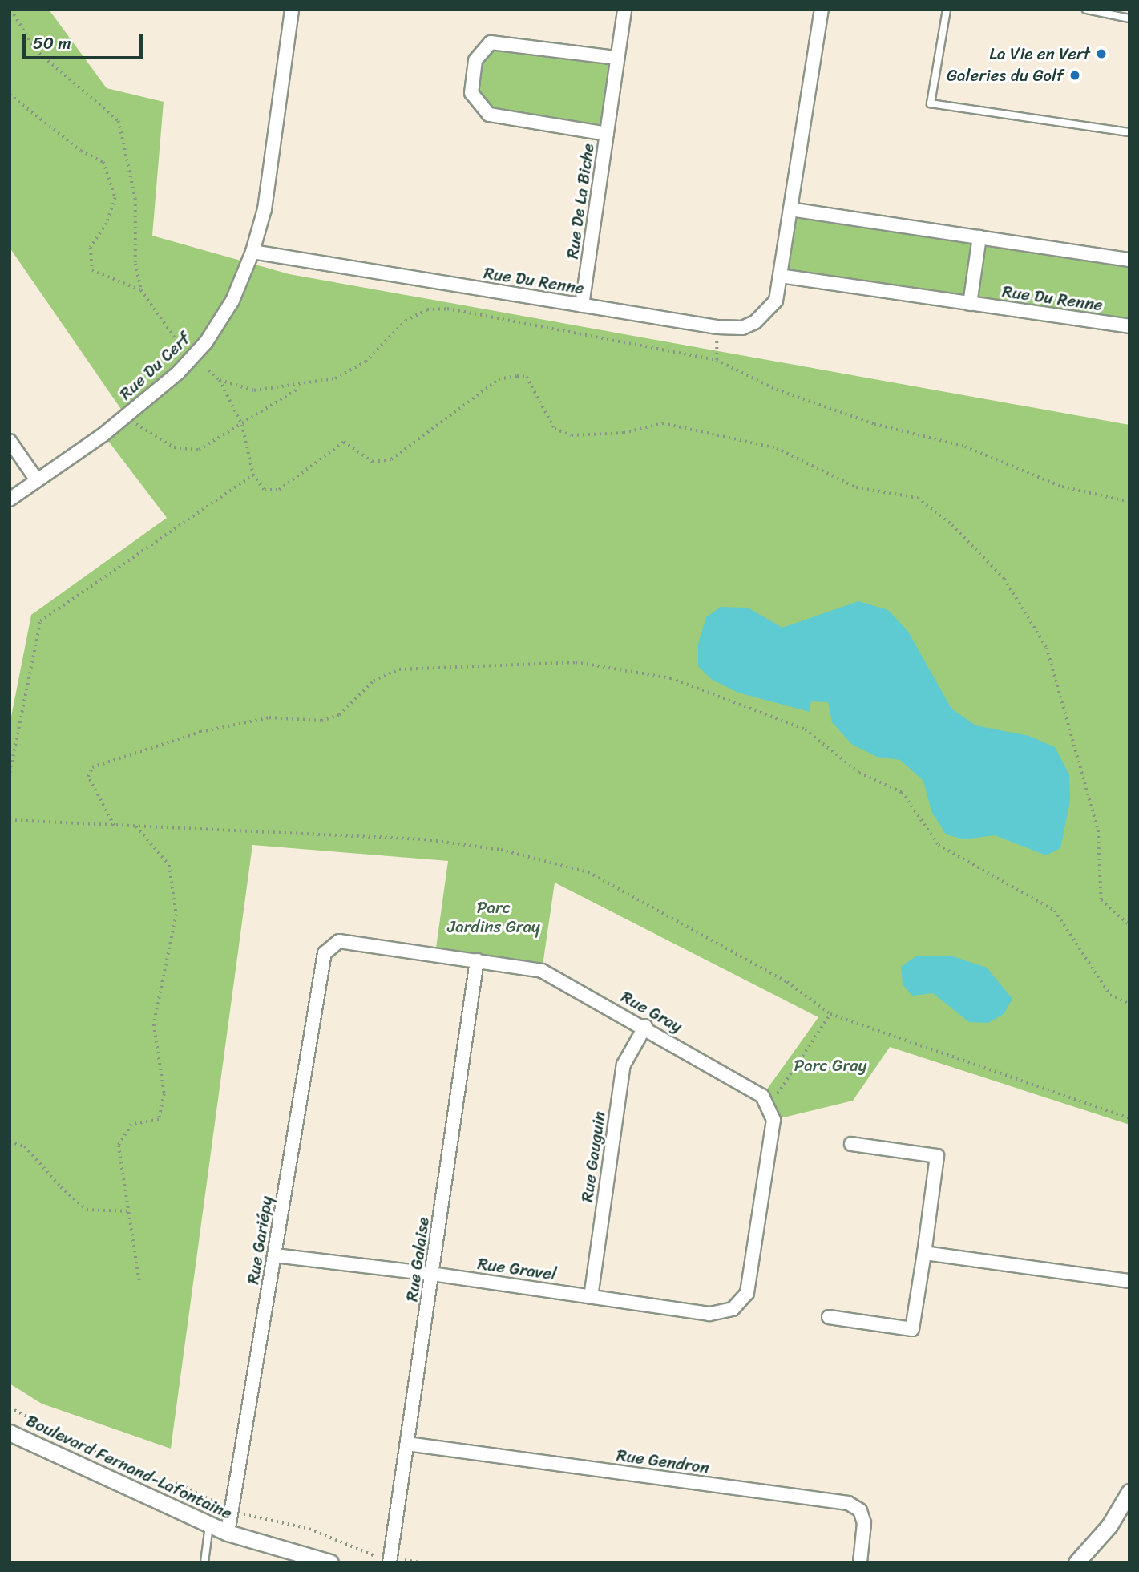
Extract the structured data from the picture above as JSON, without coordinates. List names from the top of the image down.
{
  "streets": {
    "street": [
      "Rue De La Biche",
      "Rue Du Renne",
      "Rue Du Cerf",
      "Rue Gray",
      "Rue Gauguin",
      "Rue Gariépy",
      "Rue Galaise",
      "Rue Gravel",
      "Rue Gendron",
      "Boulevard Fernand-Lafontaine"
    ]
  },
  "crossings": [
    ["Rue De La Biche", "Rue Du Renne"],
    ["Rue Du Renne", "Rue Du Cerf"],
    ["Rue Gray", "Rue Gauguin"],
    ["Rue Gray", "Rue Gariépy"],
    ["Rue Gray", "Rue Galaise"],
    ["Rue Gray", "Rue Gravel"],
    ["Rue Gauguin", "Rue Gravel"],
    ["Rue Gariépy", "Rue Gravel"],
    ["Rue Gariépy", "Boulevard Fernand-Lafontaine"],
    ["Rue Galaise", "Rue Gravel"],
    ["Rue Galaise", "Rue Gendron"],
    ["Rue Galaise", "Boulevard Fernand-Lafontaine"]
  ],
  "parks": ["Parc Jardins Gray", "Parc Gray"],
  "places": ["La Vie en Vert", "Galeries du Golf"],
  "scale_bar": "50 m"
}
